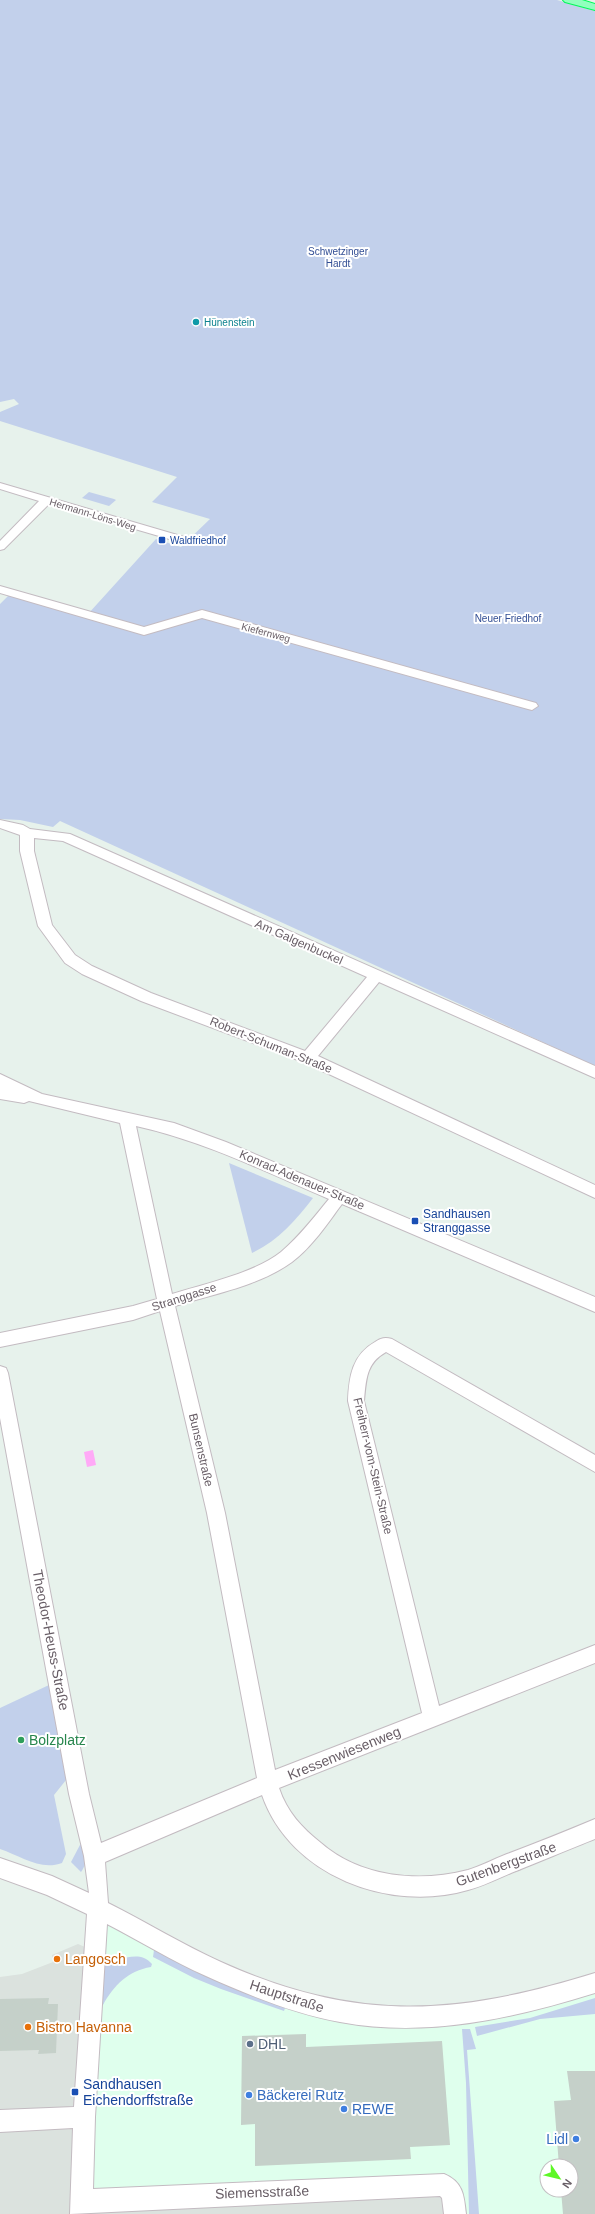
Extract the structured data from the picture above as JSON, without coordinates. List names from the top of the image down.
{
  "streets": {
    "street": [
      "Hermann-Löns-Weg",
      "Kiefernweg",
      "Am Galgenbuckel",
      "Robert-Schuman-Straße",
      "Konrad-Adenauer-Straße",
      "Stranggasse",
      "Bunsenstraße",
      "Freiherr-vom-Stein-Straße",
      "Theodor-Heuss-Straße",
      "Kressenwiesenweg",
      "Gutenbergstraße",
      "Hauptstraße",
      "Siemensstraße"
    ]
  },
  "crossings": [
    ["Am Galgenbuckel", "Robert-Schuman-Straße"],
    ["Konrad-Adenauer-Straße", "Stranggasse"],
    ["Konrad-Adenauer-Straße", "Bunsenstraße"],
    ["Stranggasse", "Bunsenstraße"],
    ["Bunsenstraße", "Kressenwiesenweg"],
    ["Bunsenstraße", "Gutenbergstraße"],
    ["Freiherr-vom-Stein-Straße", "Kressenwiesenweg"],
    ["Theodor-Heuss-Straße", "Kressenwiesenweg"],
    ["Theodor-Heuss-Straße", "Hauptstraße"],
    ["Theodor-Heuss-Straße", "Siemensstraße"],
    ["Kressenwiesenweg", "Gutenbergstraße"]
  ],
  "parks": ["Schwetzinger Hardt", "Neuer Friedhof"],
  "places": {
    "other": [
      "Hünenstein",
      "Bolzplatz",
      "Langosch",
      "Bistro Havanna",
      "DHL",
      "Bäckerei Rutz",
      "REWE",
      "Lidl"
    ],
    "transit": ["Waldfriedhof", "Sandhausen Stranggasse", "Sandhausen Eichendorffstraße"]
  },
  "north": "bottom right"
}
